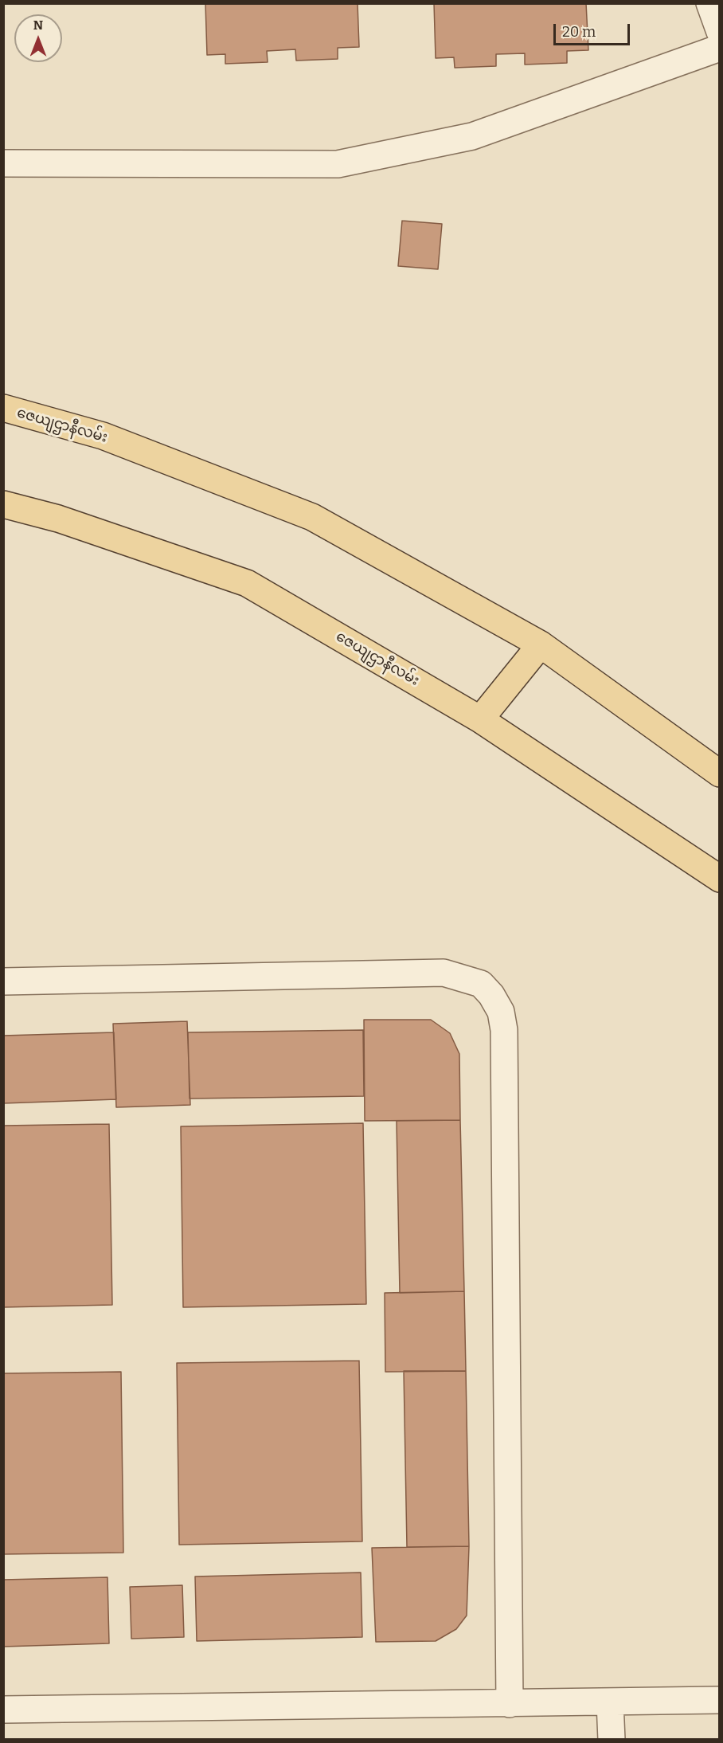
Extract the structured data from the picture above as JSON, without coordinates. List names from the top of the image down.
{
  "streets": {
    "main road": ["ဇေယျဌာနီလမ်း"]
  },
  "scale_bar": "20 m",
  "north": "top"
}
